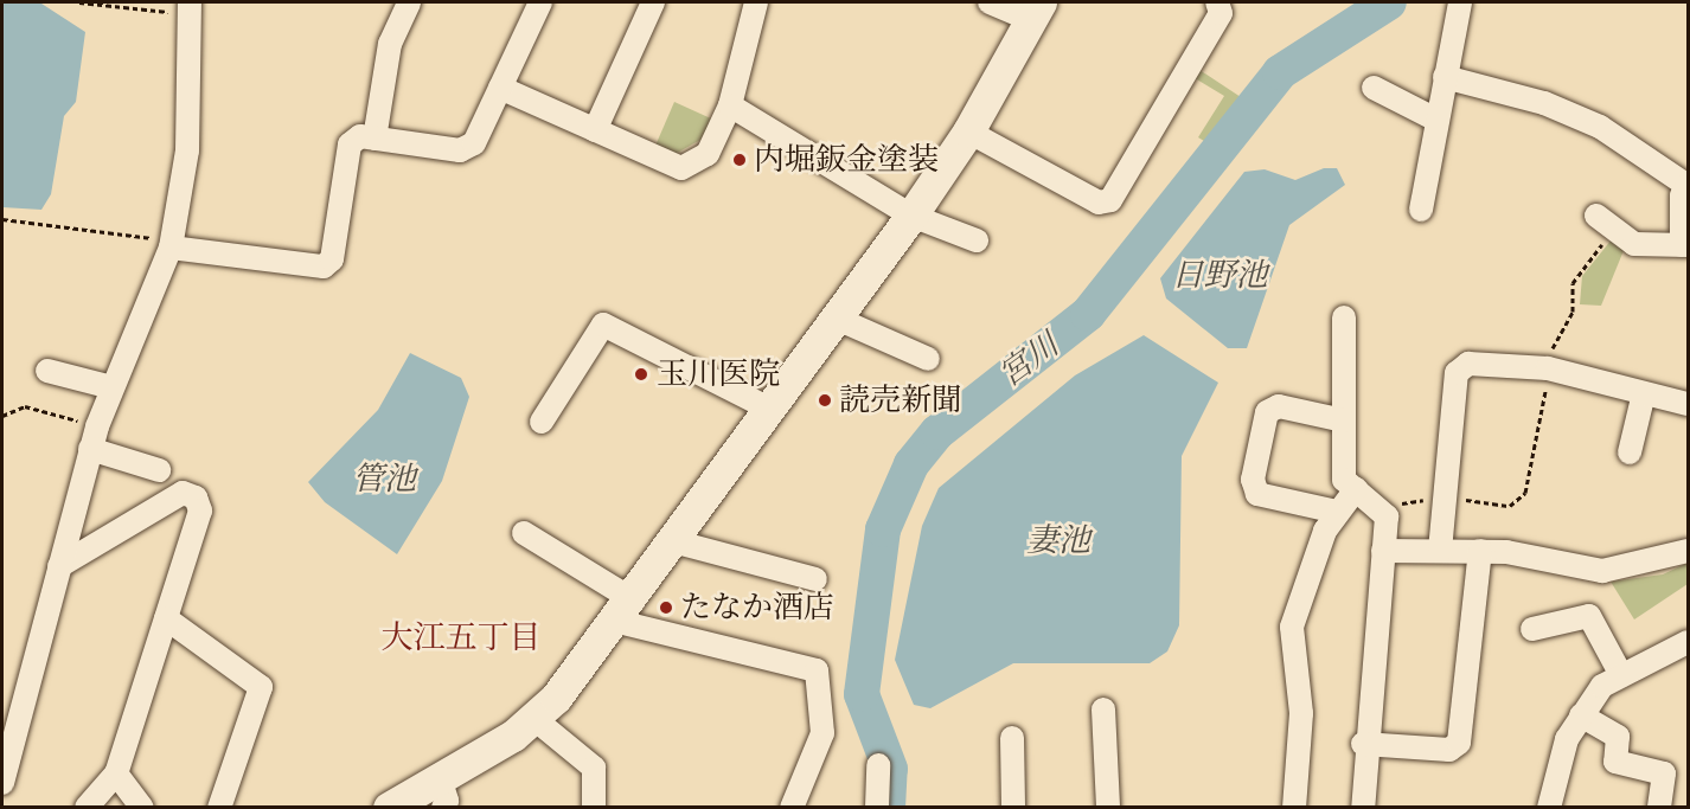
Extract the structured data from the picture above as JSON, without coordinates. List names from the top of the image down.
{
  "districts": ["大江五丁目"],
  "water": [
    "日野池",
    "宮川",
    "管池",
    "妻池"
  ],
  "places": [
    "内堀鈑金塗装",
    "玉川医院",
    "読売新聞",
    "たなか酒店"
  ]
}
